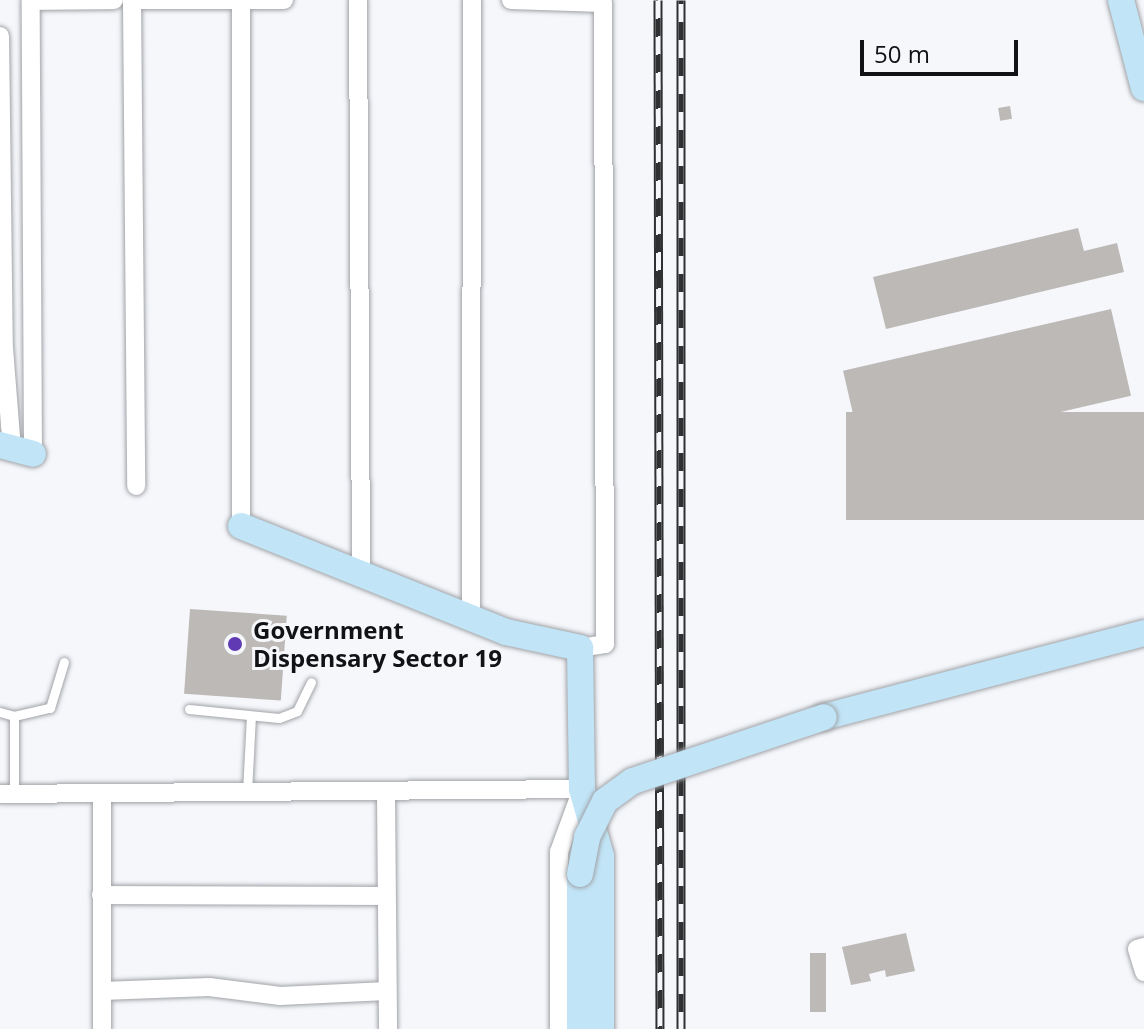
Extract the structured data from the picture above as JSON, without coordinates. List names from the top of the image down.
{
  "places": ["Government Dispensary Sector 19"],
  "scale_bar": "50 m"
}
